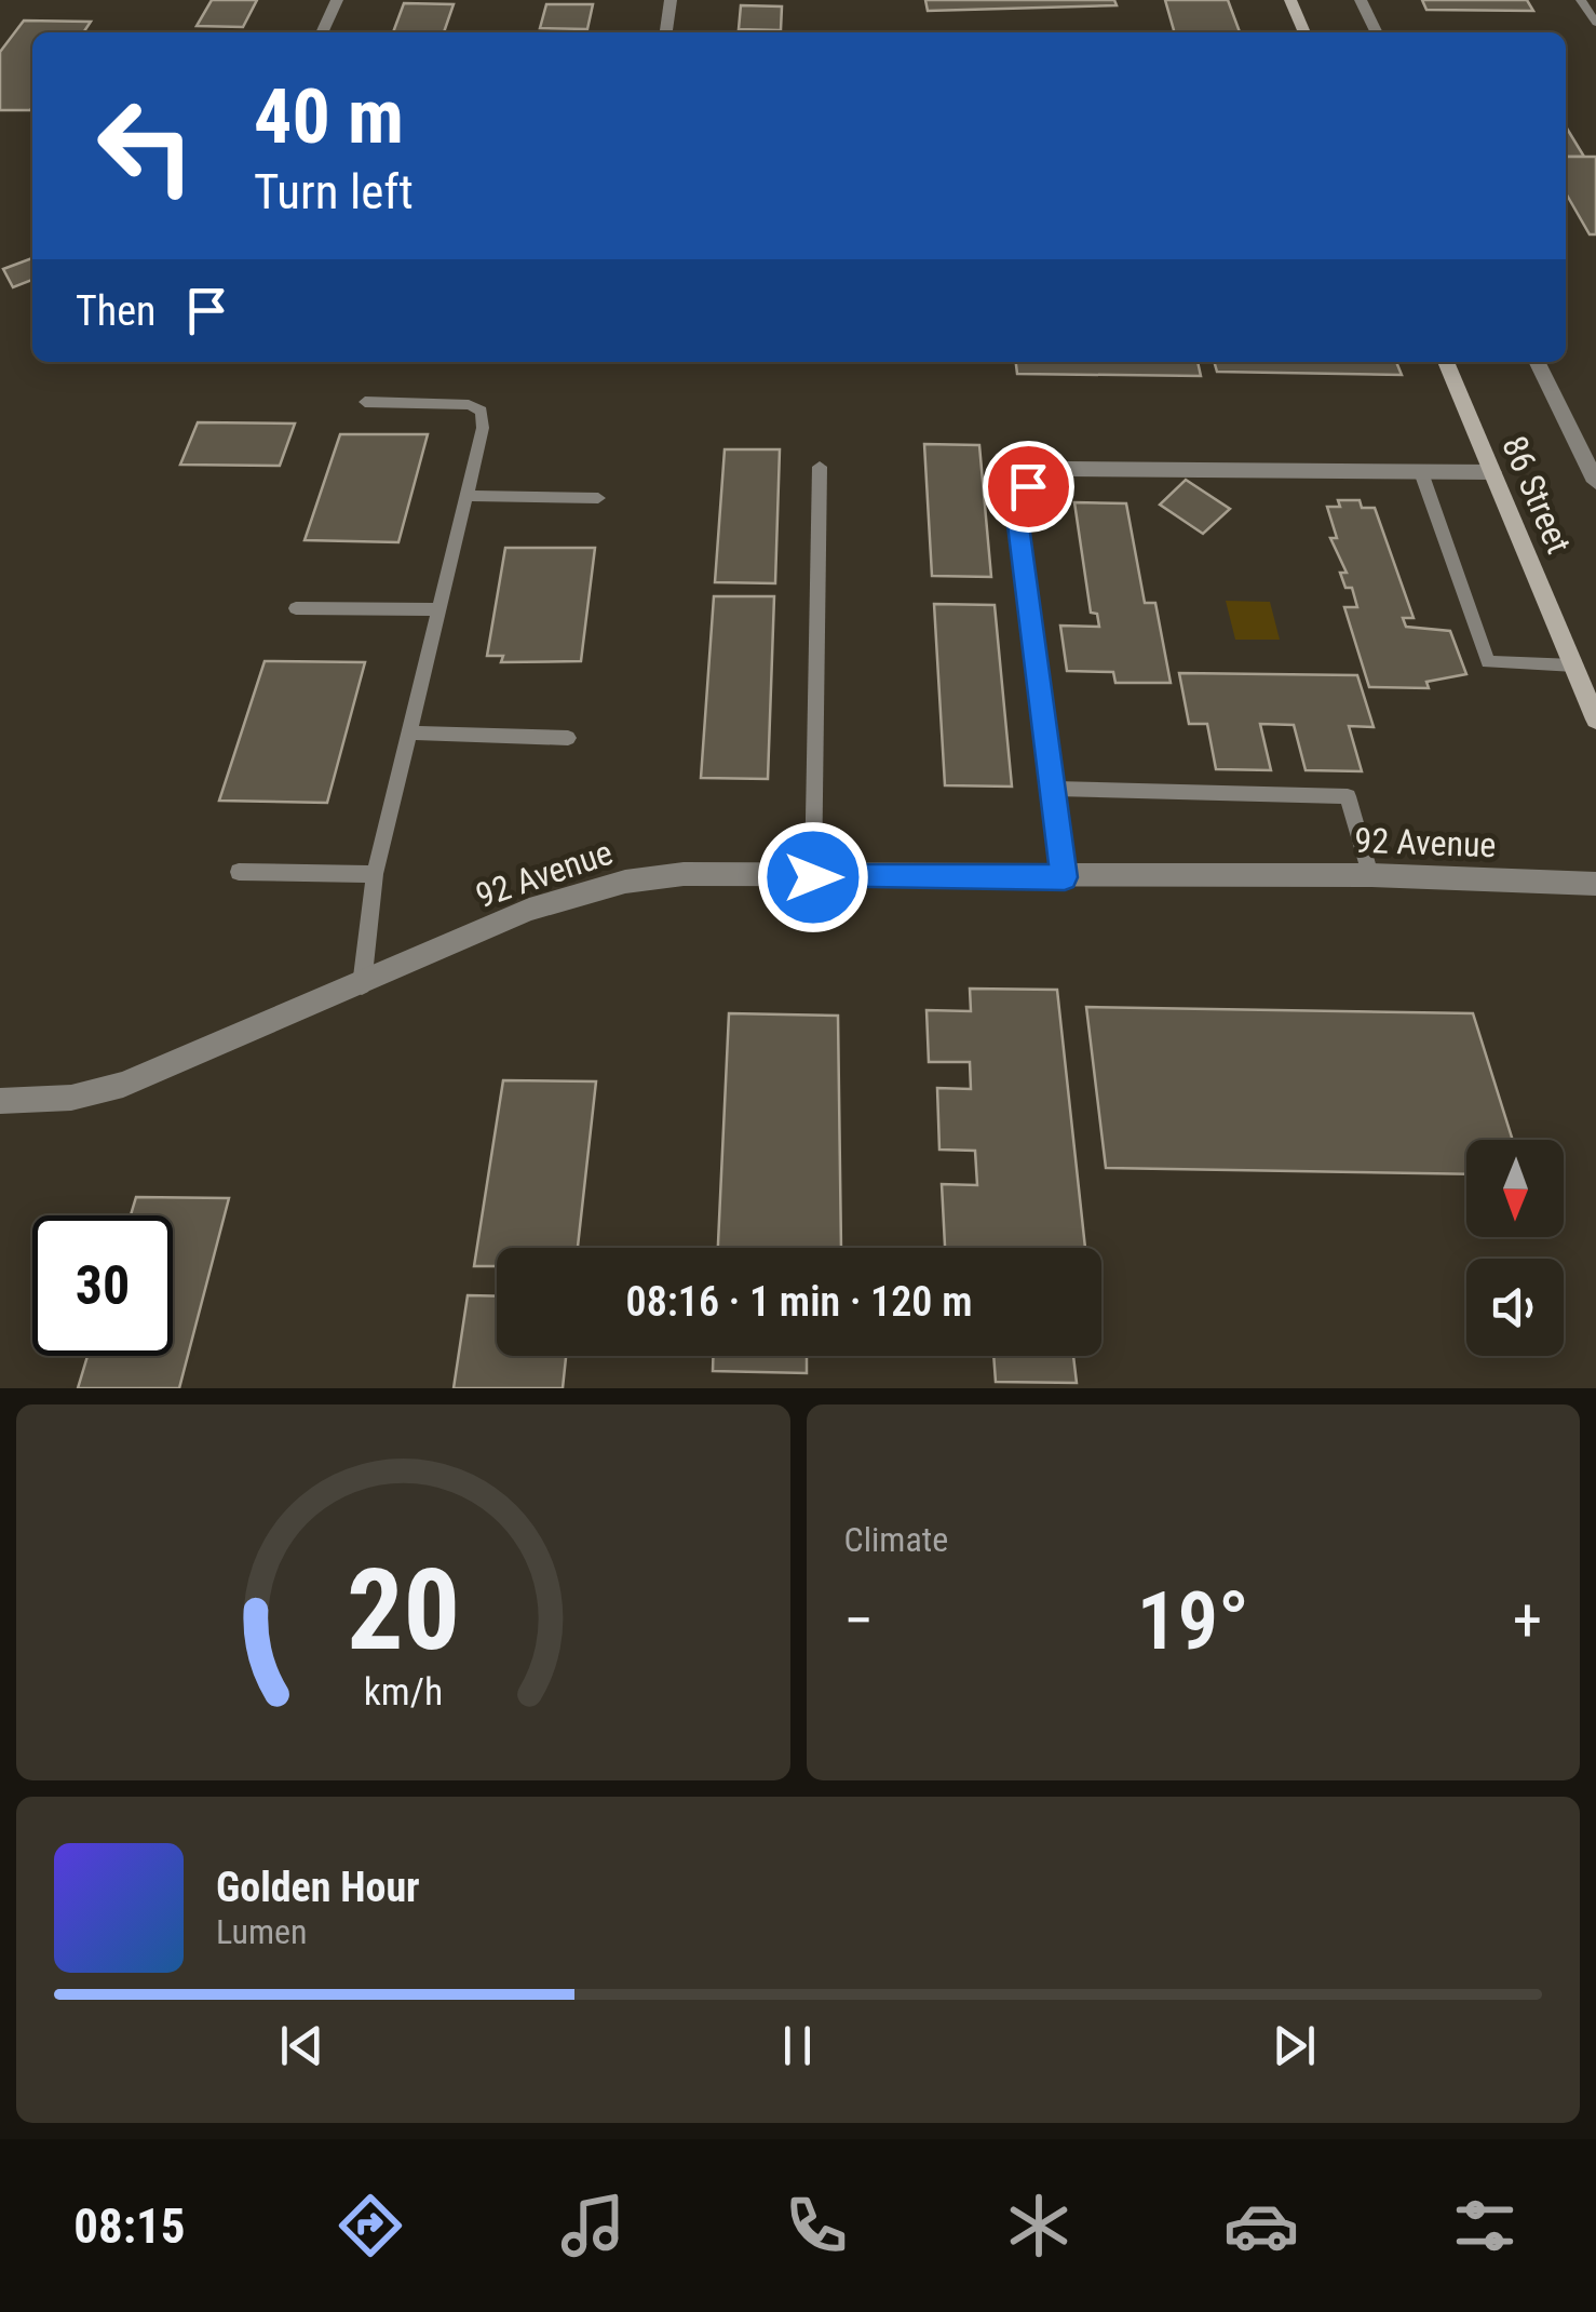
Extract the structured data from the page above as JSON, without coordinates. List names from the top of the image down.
{
  "streets": {
    "main road": ["86 Street"],
    "street": ["92 Avenue"]
  },
  "north": "bottom",
  "page": {
    "turn": ["40 m", "Turn left"],
    "then": "Then",
    "limit": "30",
    "trip": "08:16 · 1 min · 120 m",
    "tile": "Climate",
    "heat": ["−", "19°", "+"],
    "song": ["Golden Hour", "Lumen"],
    "tabs": "08:15",
    "gauge": ["20", "km/h"]
  }
}
